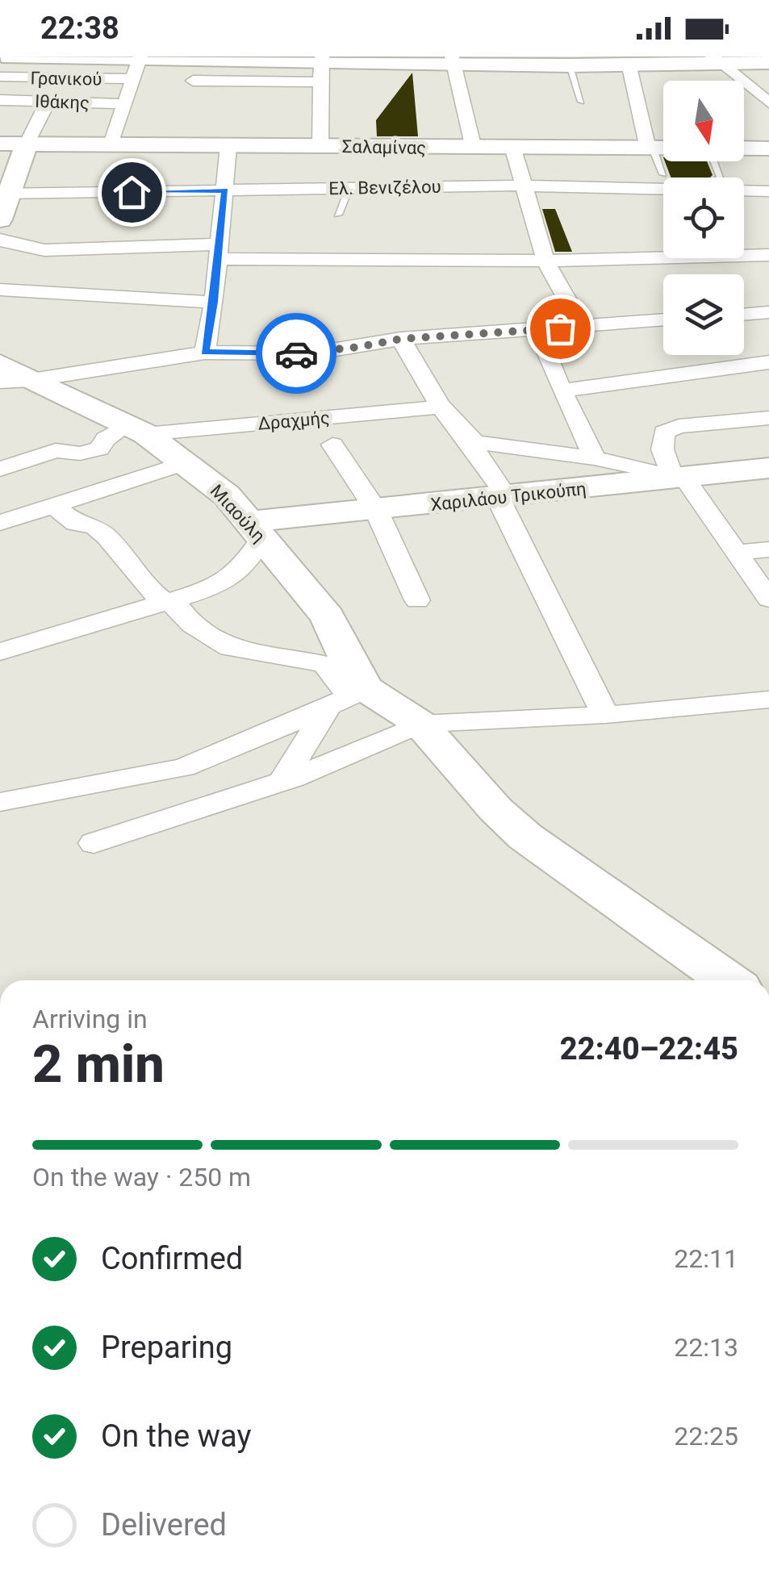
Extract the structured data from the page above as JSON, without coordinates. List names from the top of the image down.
{
  "streets": {
    "street": [
      "Γρανικού",
      "Ιθάκης",
      "Σαλαμίνας",
      "Ελ. Βενιζέλου",
      "Δραχμής",
      "Χαριλάου Τρικούπη",
      "Μιαούλη"
    ]
  },
  "crossings": [
    ["Δραχμής", "Μιαούλη"],
    ["Χαριλάου Τρικούπη", "Μιαούλη"]
  ],
  "north": "bottom",
  "page": {
    "status": "22:38",
    "heading": ["2 min", "Arriving in", "22:40–22:45"],
    "bar": "On the way · 250 m",
    "list": [
      ["Confirmed", "22:11"],
      ["Preparing", "22:13"],
      ["On the way", "22:25"],
      "Delivered"
    ]
  }
}
